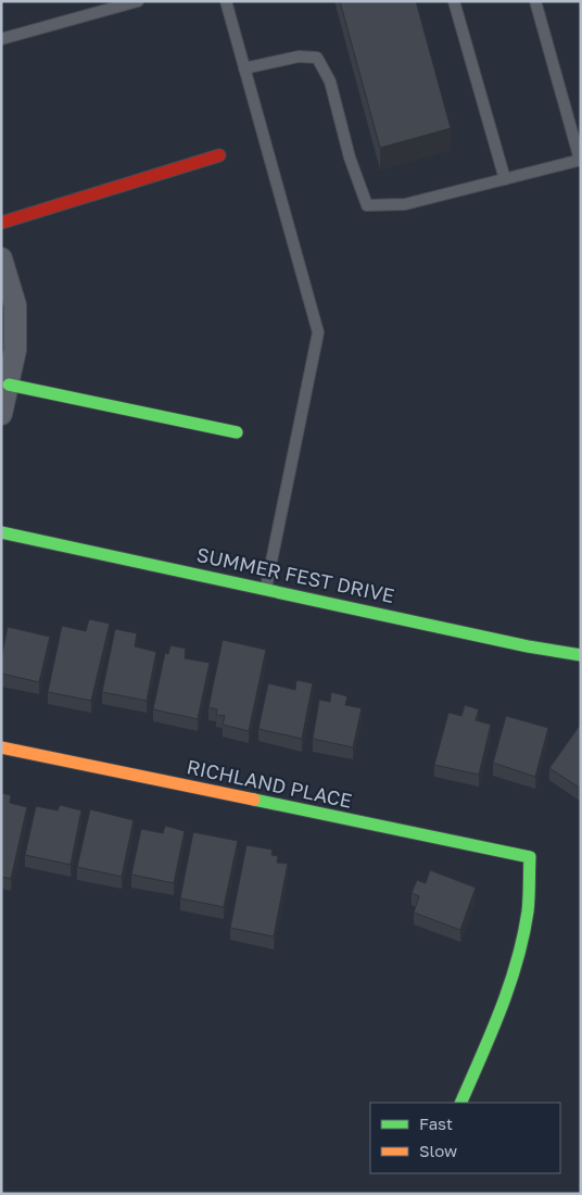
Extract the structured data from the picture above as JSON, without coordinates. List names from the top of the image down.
{
  "streets": {
    "street": ["SUMMER FEST DRIVE", "RICHLAND PLACE"]
  },
  "legend": ["Fast", "Slow"]
}
